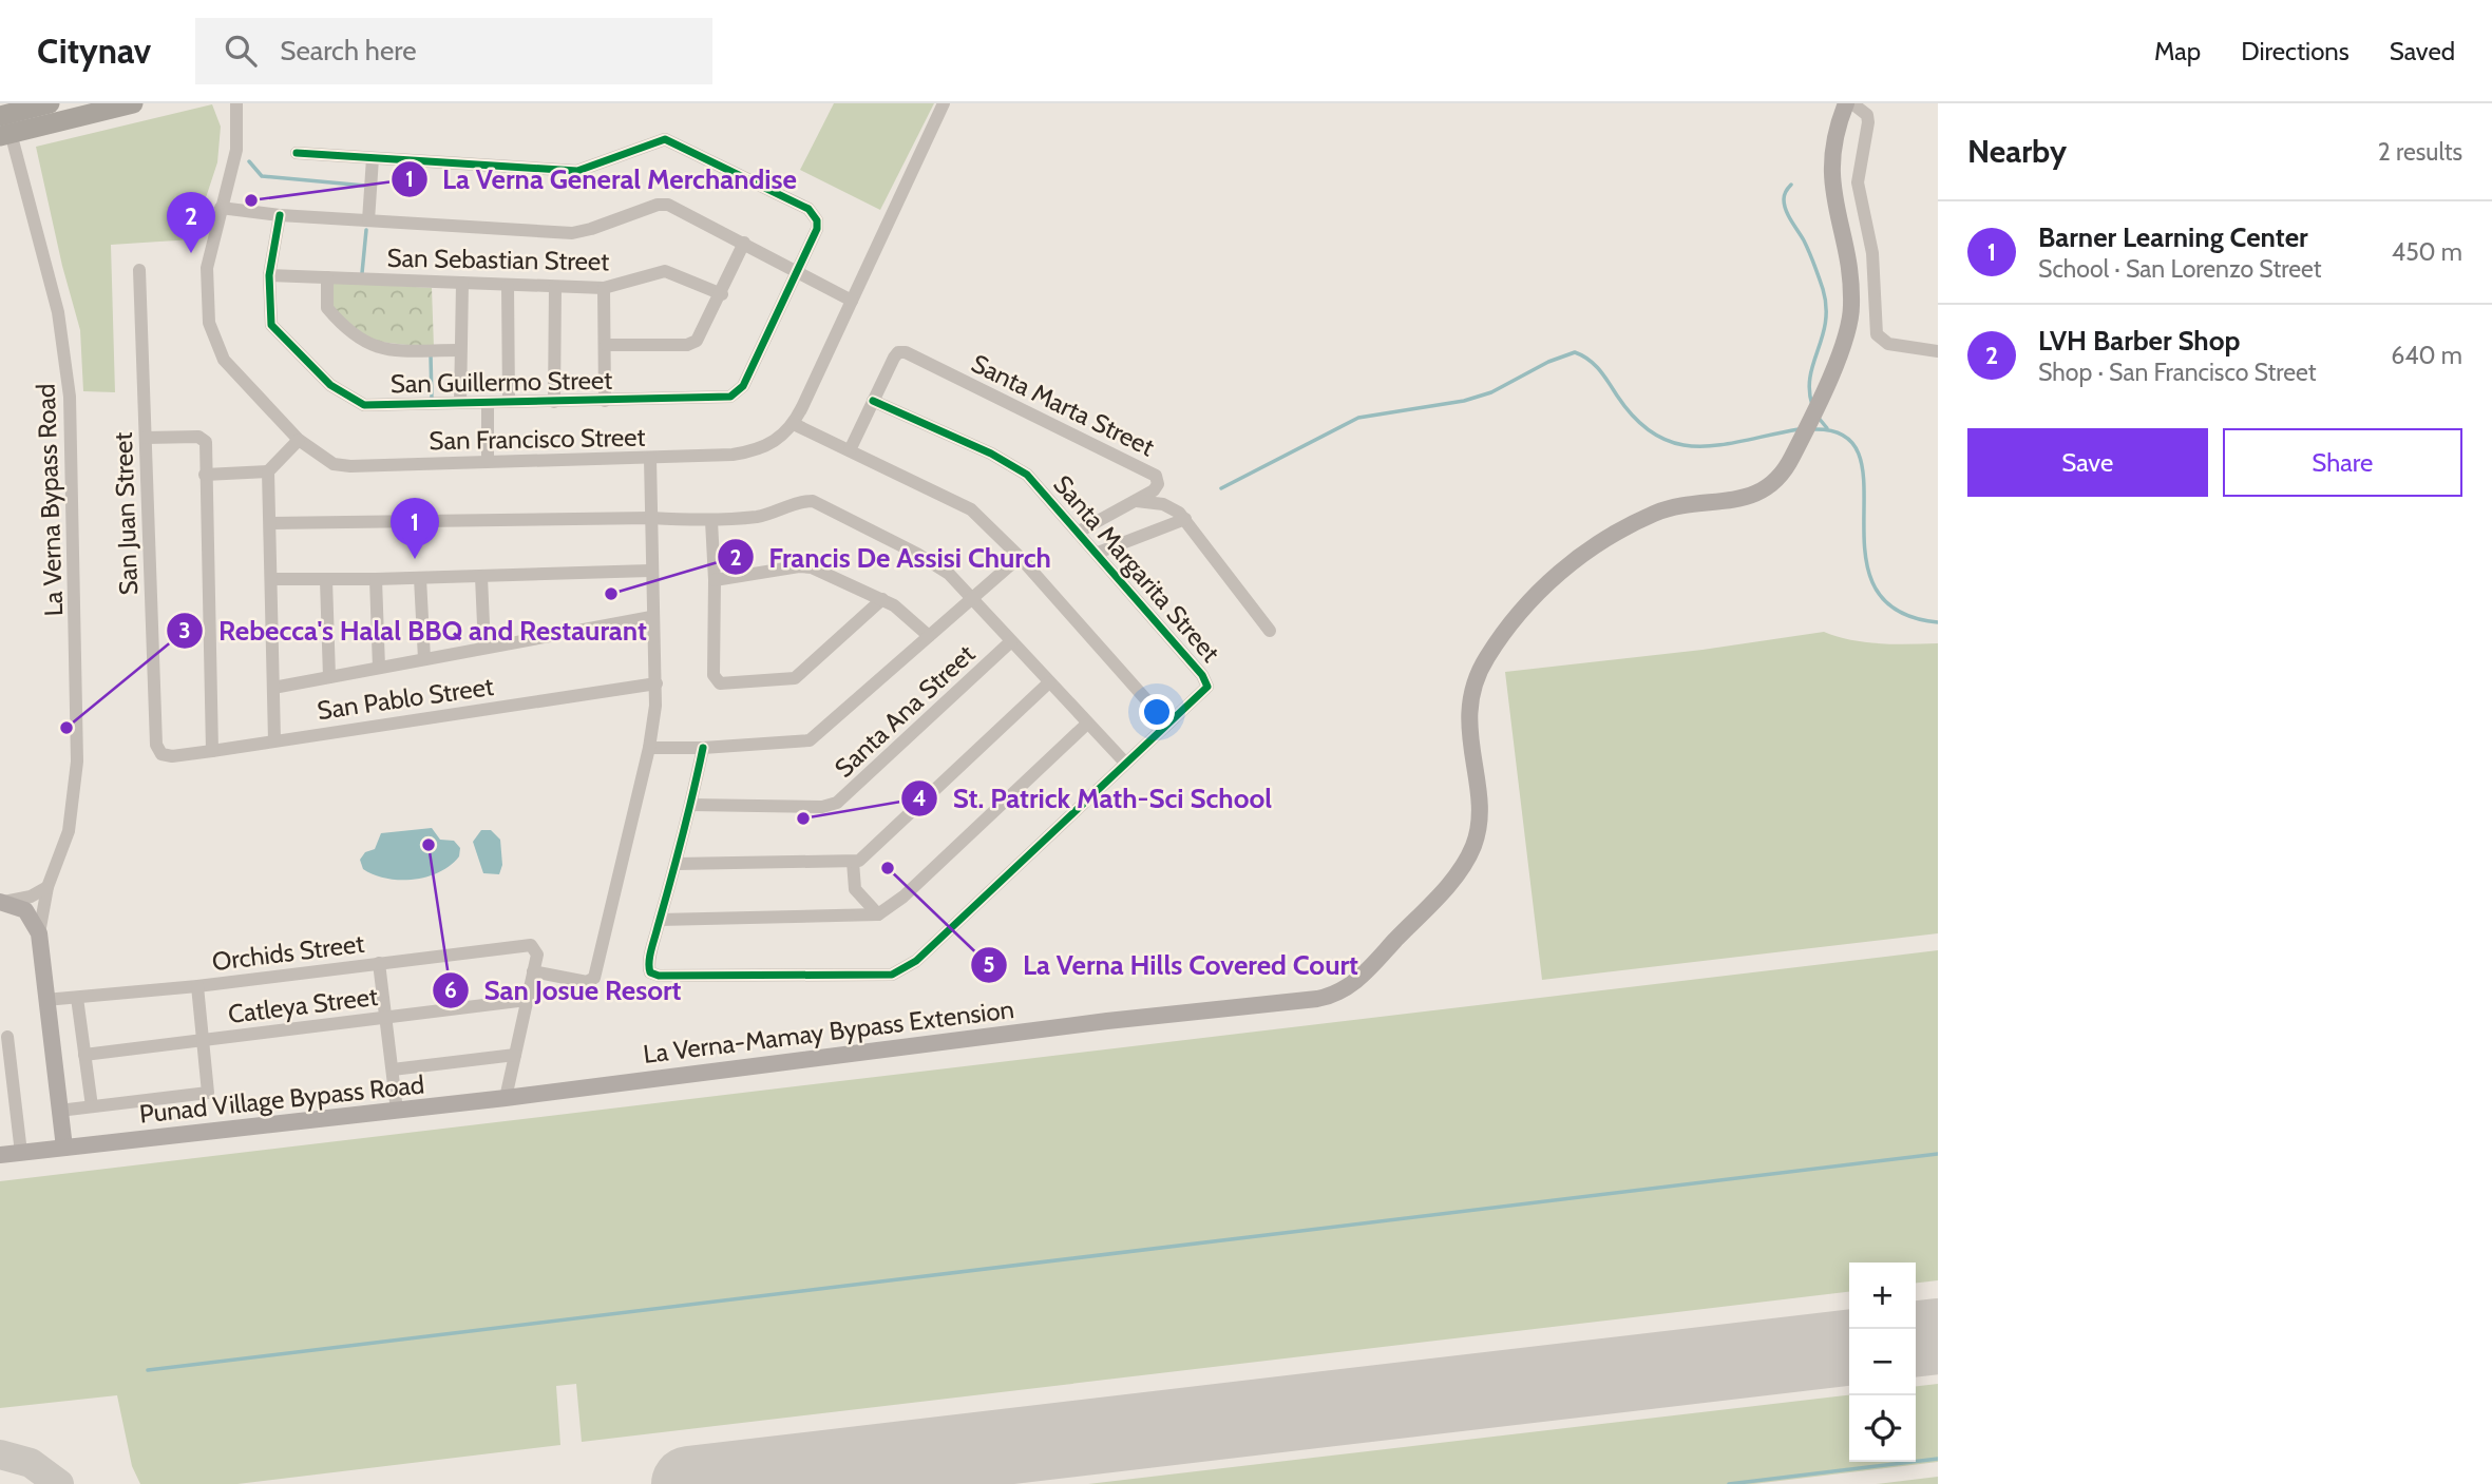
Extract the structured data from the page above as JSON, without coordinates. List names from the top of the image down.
{
  "streets": {
    "main road": ["La Verna-Mamay Bypass Extension", "Punad Village Bypass Road"],
    "street": [
      "San Sebastian Street",
      "San Guillermo Street",
      "Santa Marta Street",
      "San Francisco Street",
      "La Verna Bypass Road",
      "San Juan Street",
      "Santa Margarita Street",
      "San Pablo Street",
      "Santa Ana Street",
      "Orchids Street",
      "Catleya Street"
    ]
  },
  "crossings": [
    ["San Sebastian Street", "San Guillermo Street"],
    ["Santa Marta Street", "Santa Margarita Street"],
    ["San Juan Street", "San Pablo Street"],
    ["La Verna-Mamay Bypass Extension", "Punad Village Bypass Road"]
  ],
  "places": [
    "La Verna General Merchandise",
    "Francis De Assisi Church",
    "Rebecca's Halal BBQ and Restaurant",
    "St. Patrick Math-Sci School",
    "San Josue Resort",
    "La Verna Hills Covered Court"
  ],
  "page": {
    "header": "Citynav",
    "search": "Search here",
    "nav": ["Map", "Directions", "Saved"],
    "heading": ["Nearby", "2 results"],
    "pins": ["2", "1"],
    "list": [
      {
        "mark": "1",
        "name": "Barner Learning Center",
        "note": "School · San Lorenzo Street",
        "value": "450 m"
      },
      {
        "mark": "2",
        "name": "LVH Barber Shop",
        "note": "Shop · San Francisco Street",
        "value": "640 m"
      }
    ],
    "buttons": ["Save", "Share"],
    "map_buttons": ["+", "−"]
  }
}
